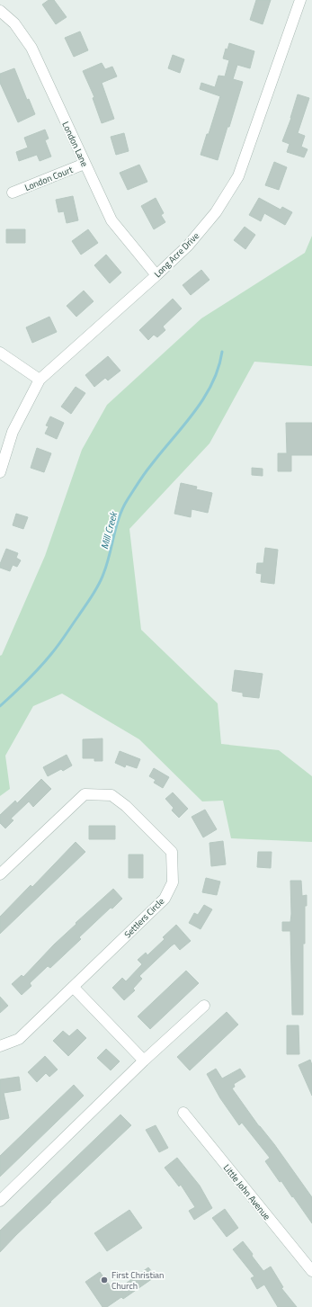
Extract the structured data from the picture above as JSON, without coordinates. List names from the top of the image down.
{
  "streets": {
    "street": [
      "London Lane",
      "London Court",
      "Long Acre Drive",
      "Settlers Circle",
      "Little John Avenue"
    ]
  },
  "crossings": [
    ["London Lane", "London Court"],
    ["London Lane", "Long Acre Drive"]
  ],
  "water": ["Mill Creek"],
  "places": ["First Christian Church"]
}
